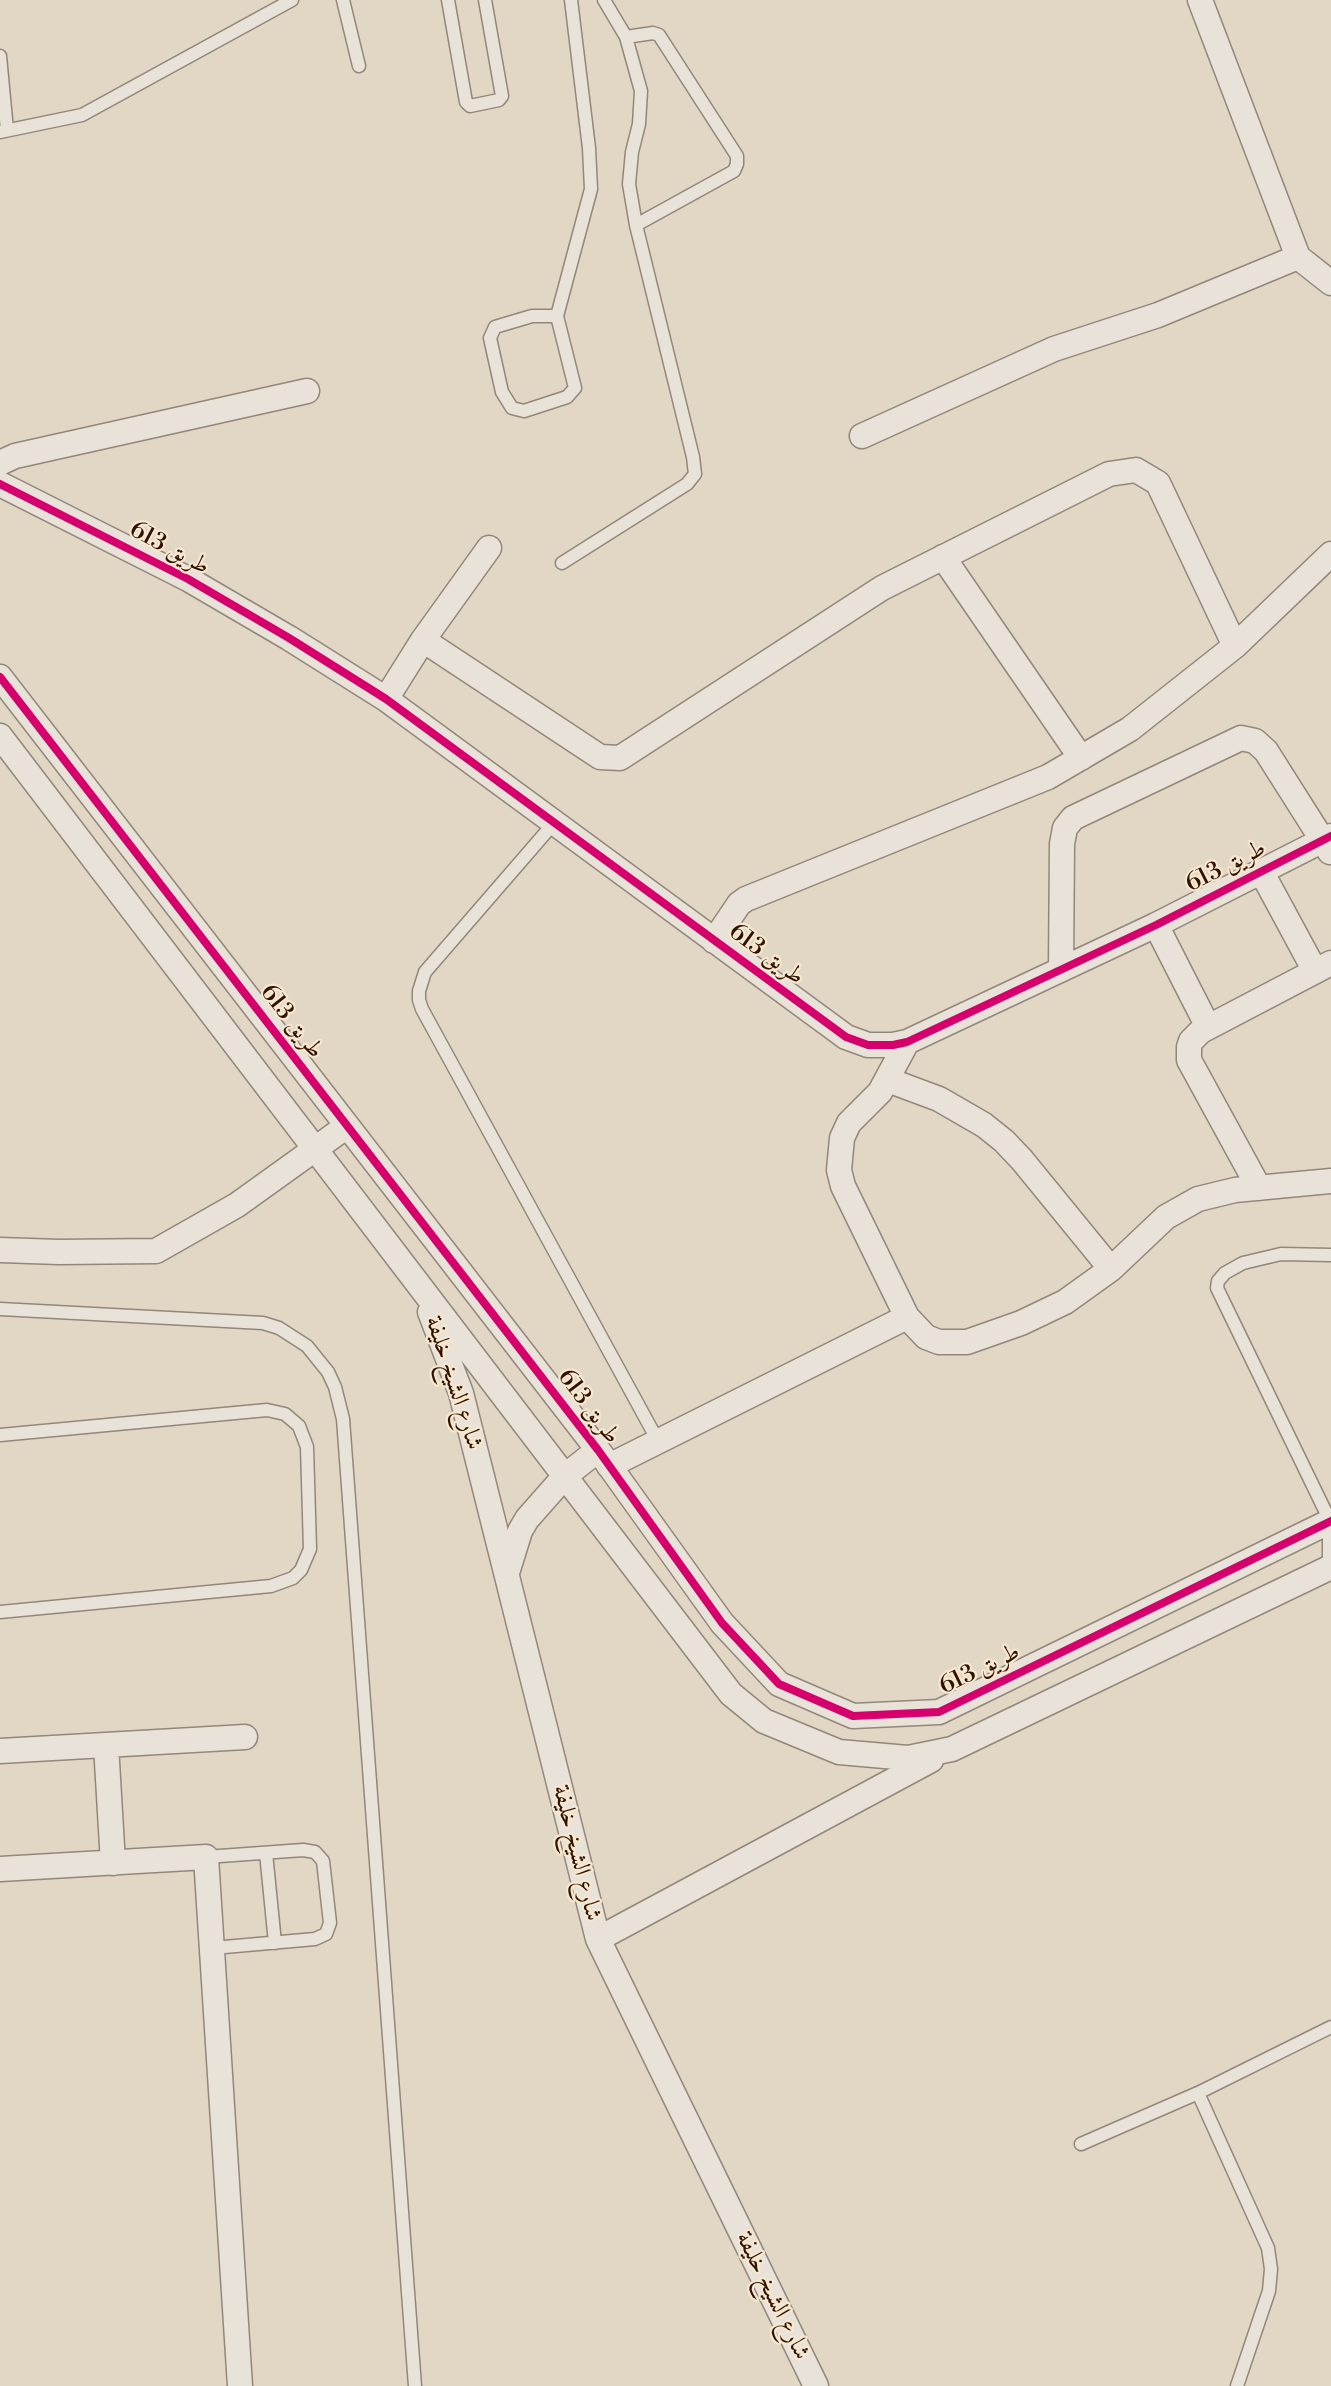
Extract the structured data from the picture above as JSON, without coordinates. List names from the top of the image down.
{
  "streets": {
    "street": ["طريق 613", "شارع الشيخ خليفة"]
  }
}
